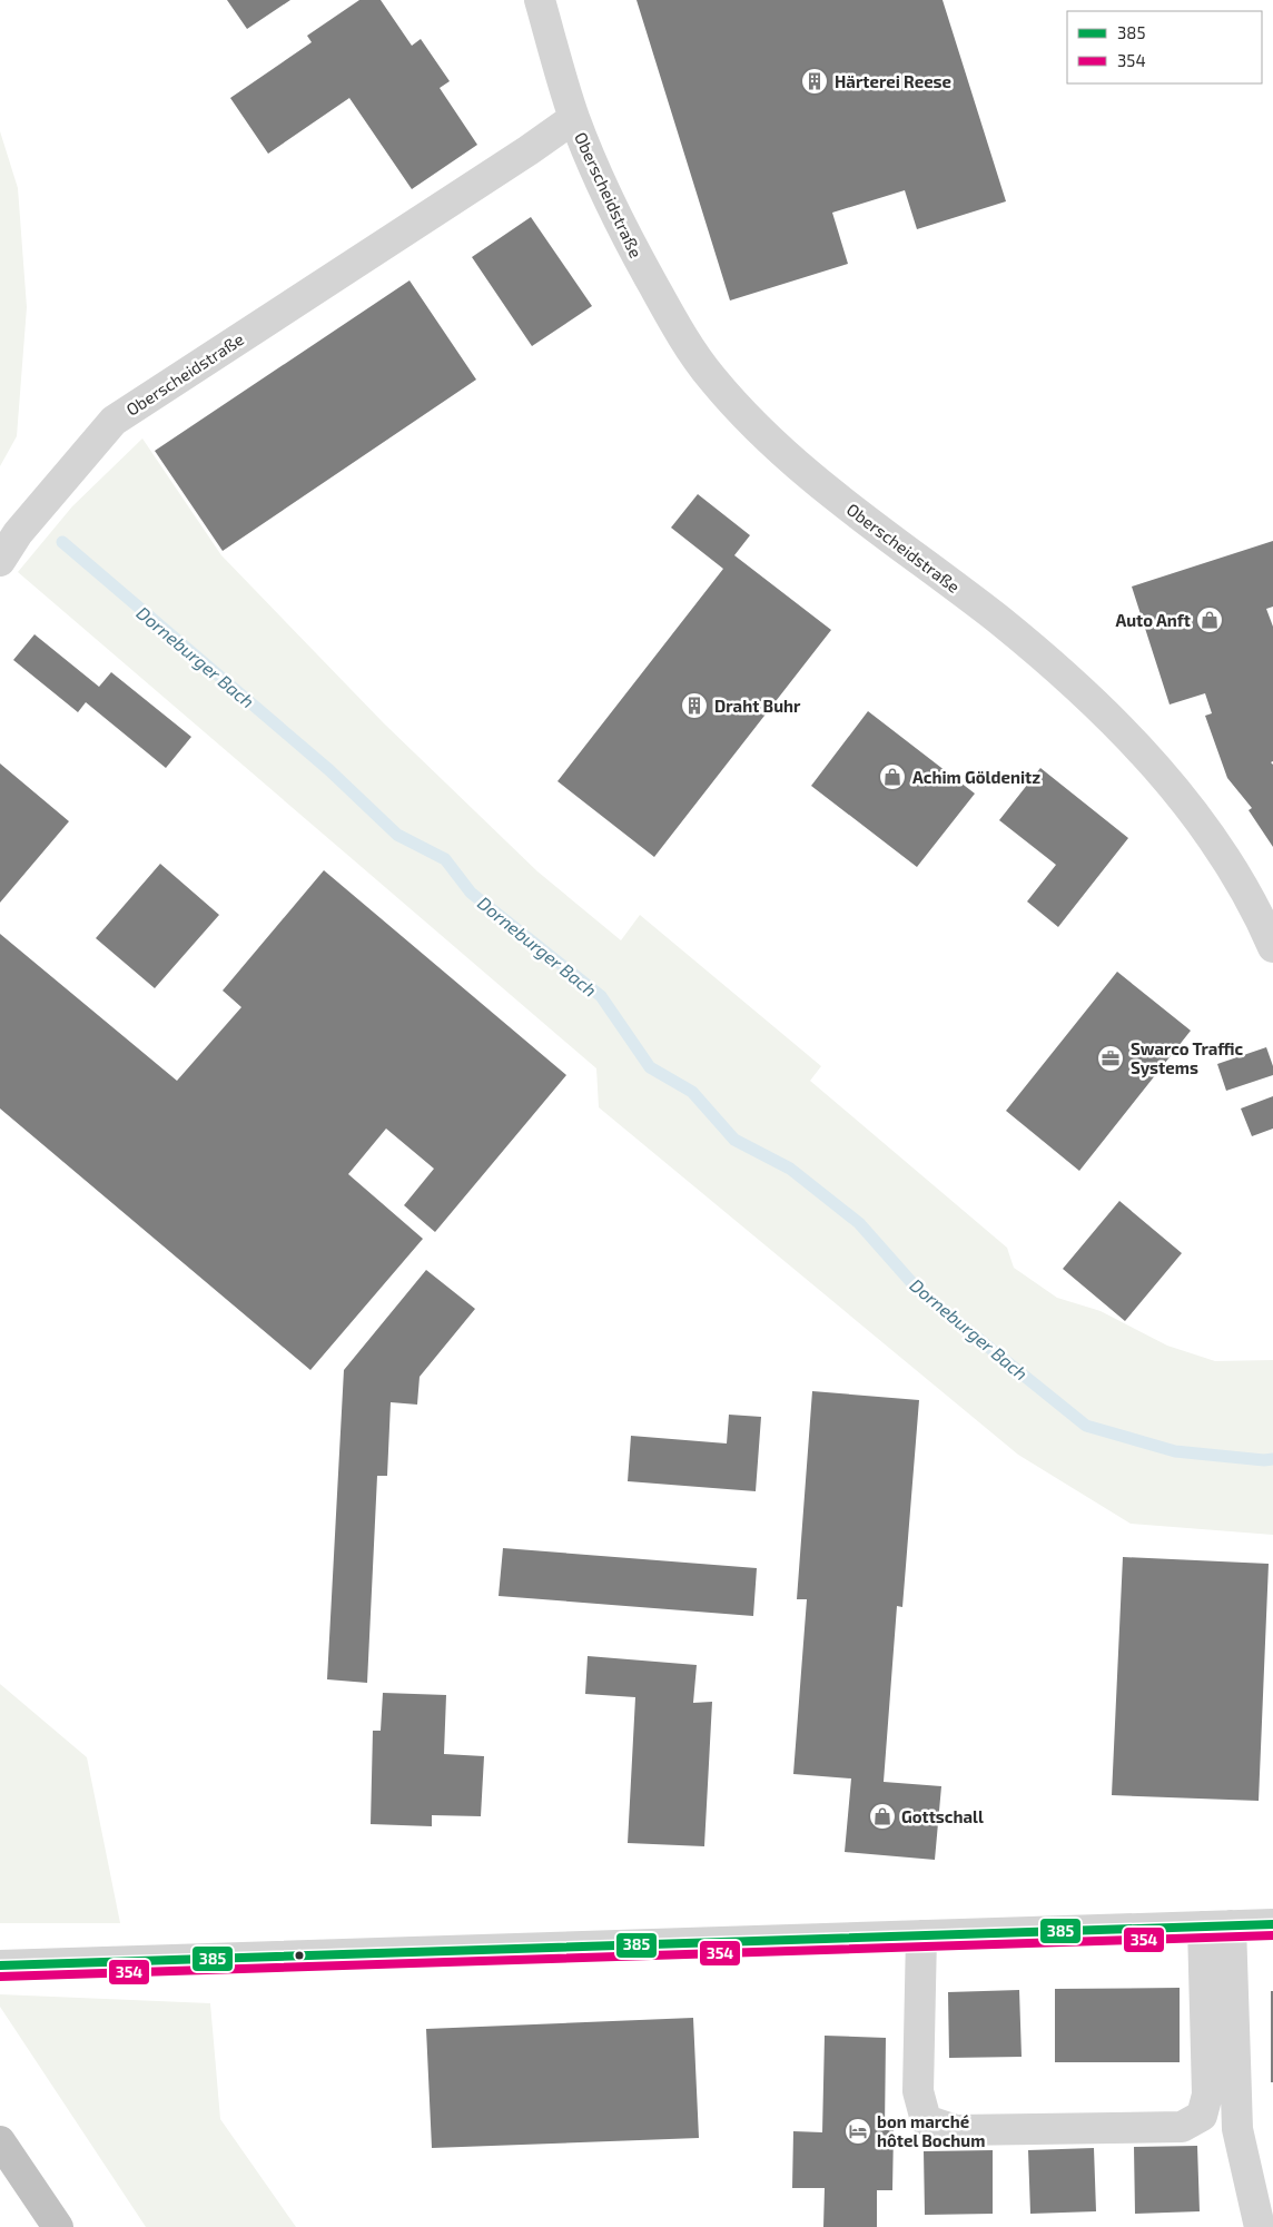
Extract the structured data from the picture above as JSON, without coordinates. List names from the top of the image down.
{
  "streets": {
    "street": ["Oberscheidstraße"]
  },
  "water": ["Dorneburger Bach"],
  "places": {
    "building": ["Härterei Reese", "Draht Buhr"],
    "shop": ["Auto Anft", "Achim Göldenitz", "Gottschall"],
    "office": ["Swarco Traffic Systems"],
    "hotel": ["bon marché hôtel Bochum"]
  },
  "lines": ["transit line 385", "transit line 354"],
  "legend": ["385", "354"]
}
